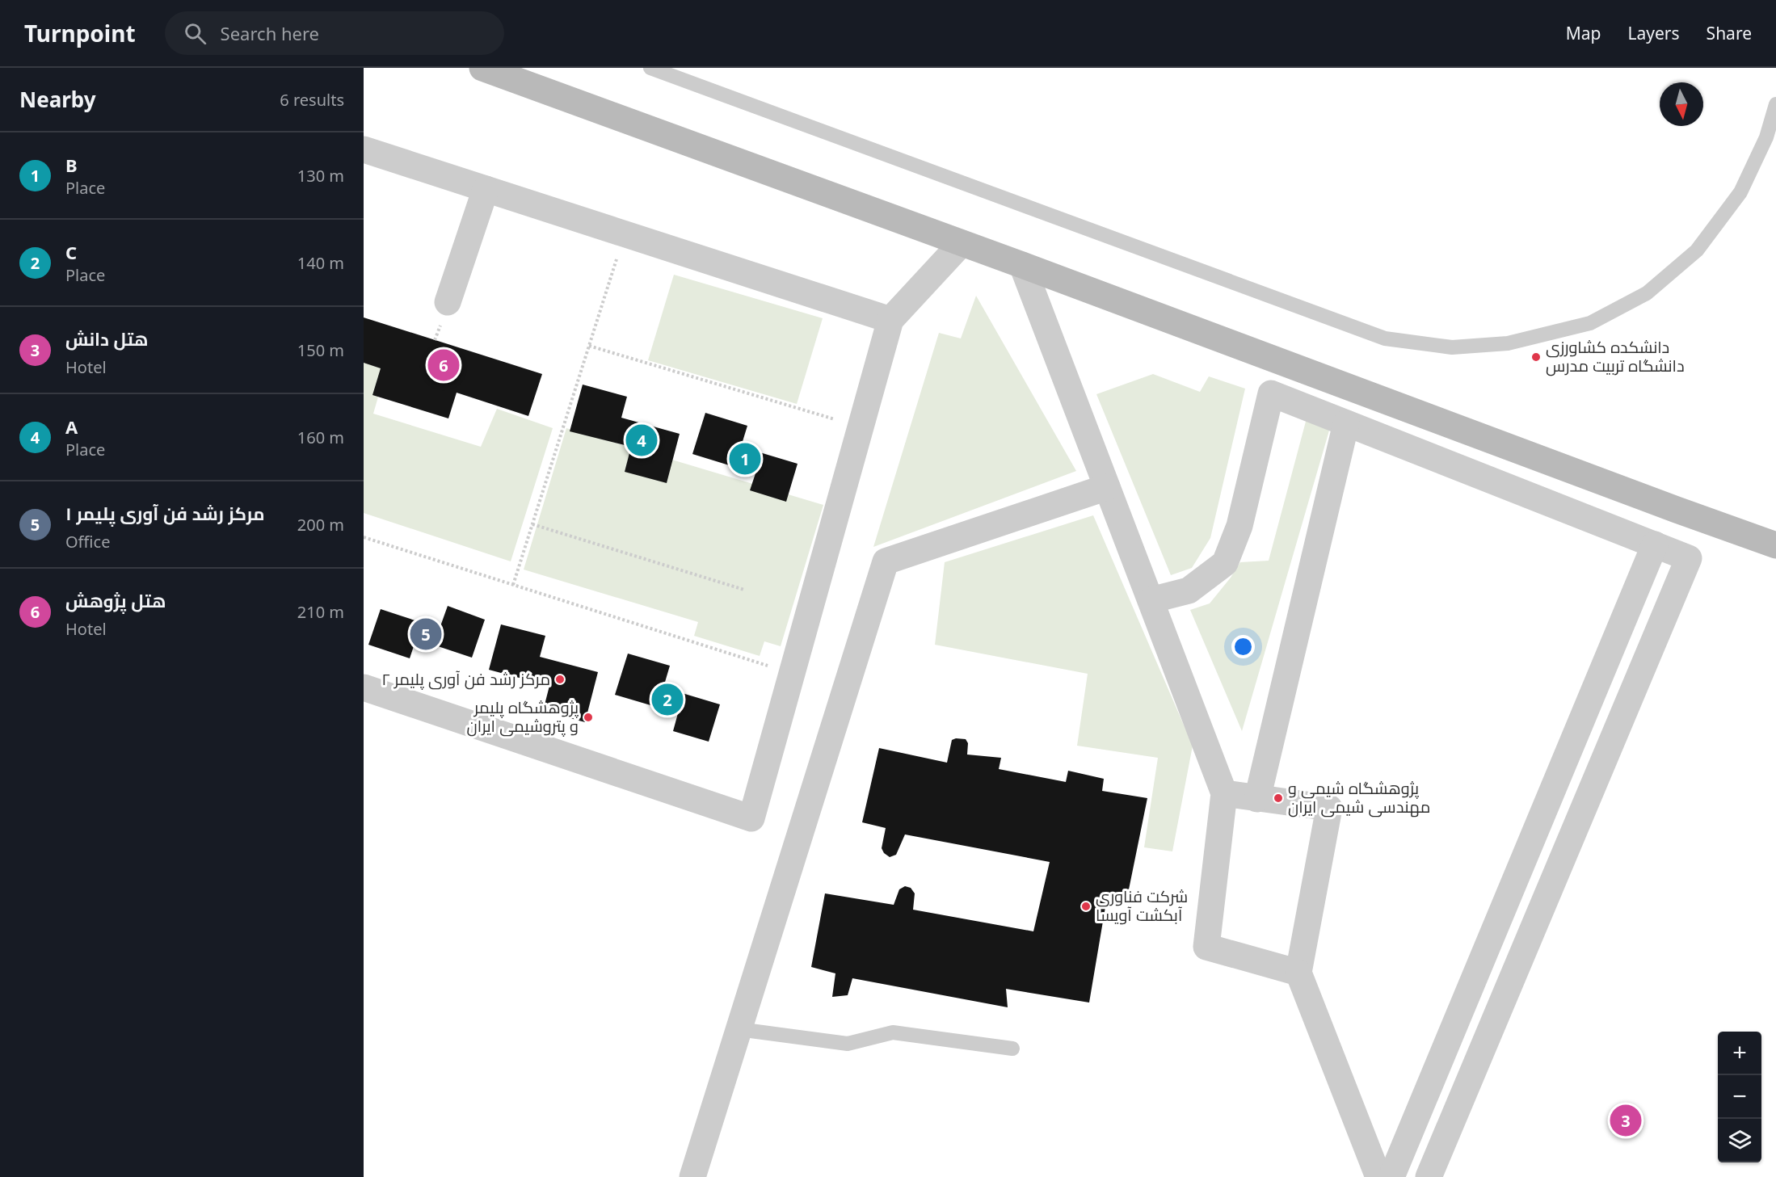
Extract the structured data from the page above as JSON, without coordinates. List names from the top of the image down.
{
  "places": [
    "دانشکده کشاورزی دانشگاه تربیت مدرس",
    "مرکز رشد فن آوری پلیمر ۲",
    "پژوهشگاه پلیمر و پتروشیمی ایران",
    "پژوهشگاه شیمی و مهندسی شیمی ایران",
    "شرکت فناوری آبکشت آویسا"
  ],
  "north": "bottom",
  "page": {
    "header": "Turnpoint",
    "search": "Search here",
    "nav": ["Map", "Layers", "Share"],
    "heading": ["Nearby", "6 results"],
    "list": [
      {
        "mark": "1",
        "name": "B",
        "note": "Place",
        "value": "130 m"
      },
      {
        "mark": "2",
        "name": "C",
        "note": "Place",
        "value": "140 m"
      },
      {
        "mark": "3",
        "name": "هتل دانش",
        "note": "Hotel",
        "value": "150 m"
      },
      {
        "mark": "4",
        "name": "A",
        "note": "Place",
        "value": "160 m"
      },
      {
        "mark": "5",
        "name": "۱ مرکز رشد فن آوری پلیمر",
        "note": "Office",
        "value": "200 m"
      },
      {
        "mark": "6",
        "name": "هتل پژوهش",
        "note": "Hotel",
        "value": "210 m"
      }
    ],
    "pins": [
      "6",
      "4",
      "1",
      "5",
      "2",
      "3"
    ],
    "map_buttons": ["+", "−"]
  }
}
